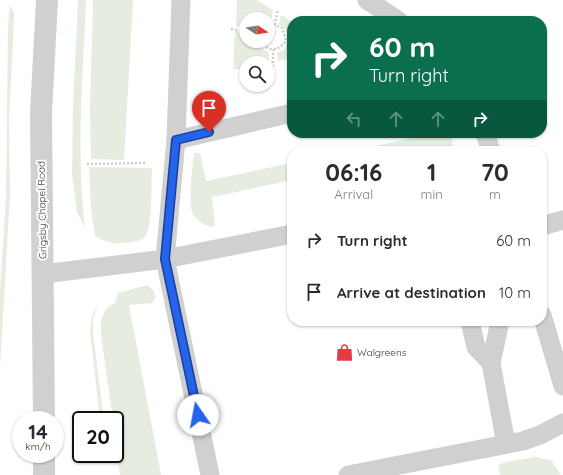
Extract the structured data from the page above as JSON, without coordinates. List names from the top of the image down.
{
  "streets": {
    "street": ["Grigsby Chapel Road"]
  },
  "places": {
    "shop": ["Walgreens"]
  },
  "north": "right",
  "page": {
    "turn": ["60 m", "Turn right"],
    "eta": [
      "06:16",
      "Arrival",
      "1",
      "min",
      "70",
      "m"
    ],
    "list": [
      {
        "name": "Turn right",
        "value": "60 m"
      },
      {
        "name": "Arrive at destination",
        "value": "10 m"
      }
    ],
    "speed": "14 km/h",
    "limit": "20"
  }
}
